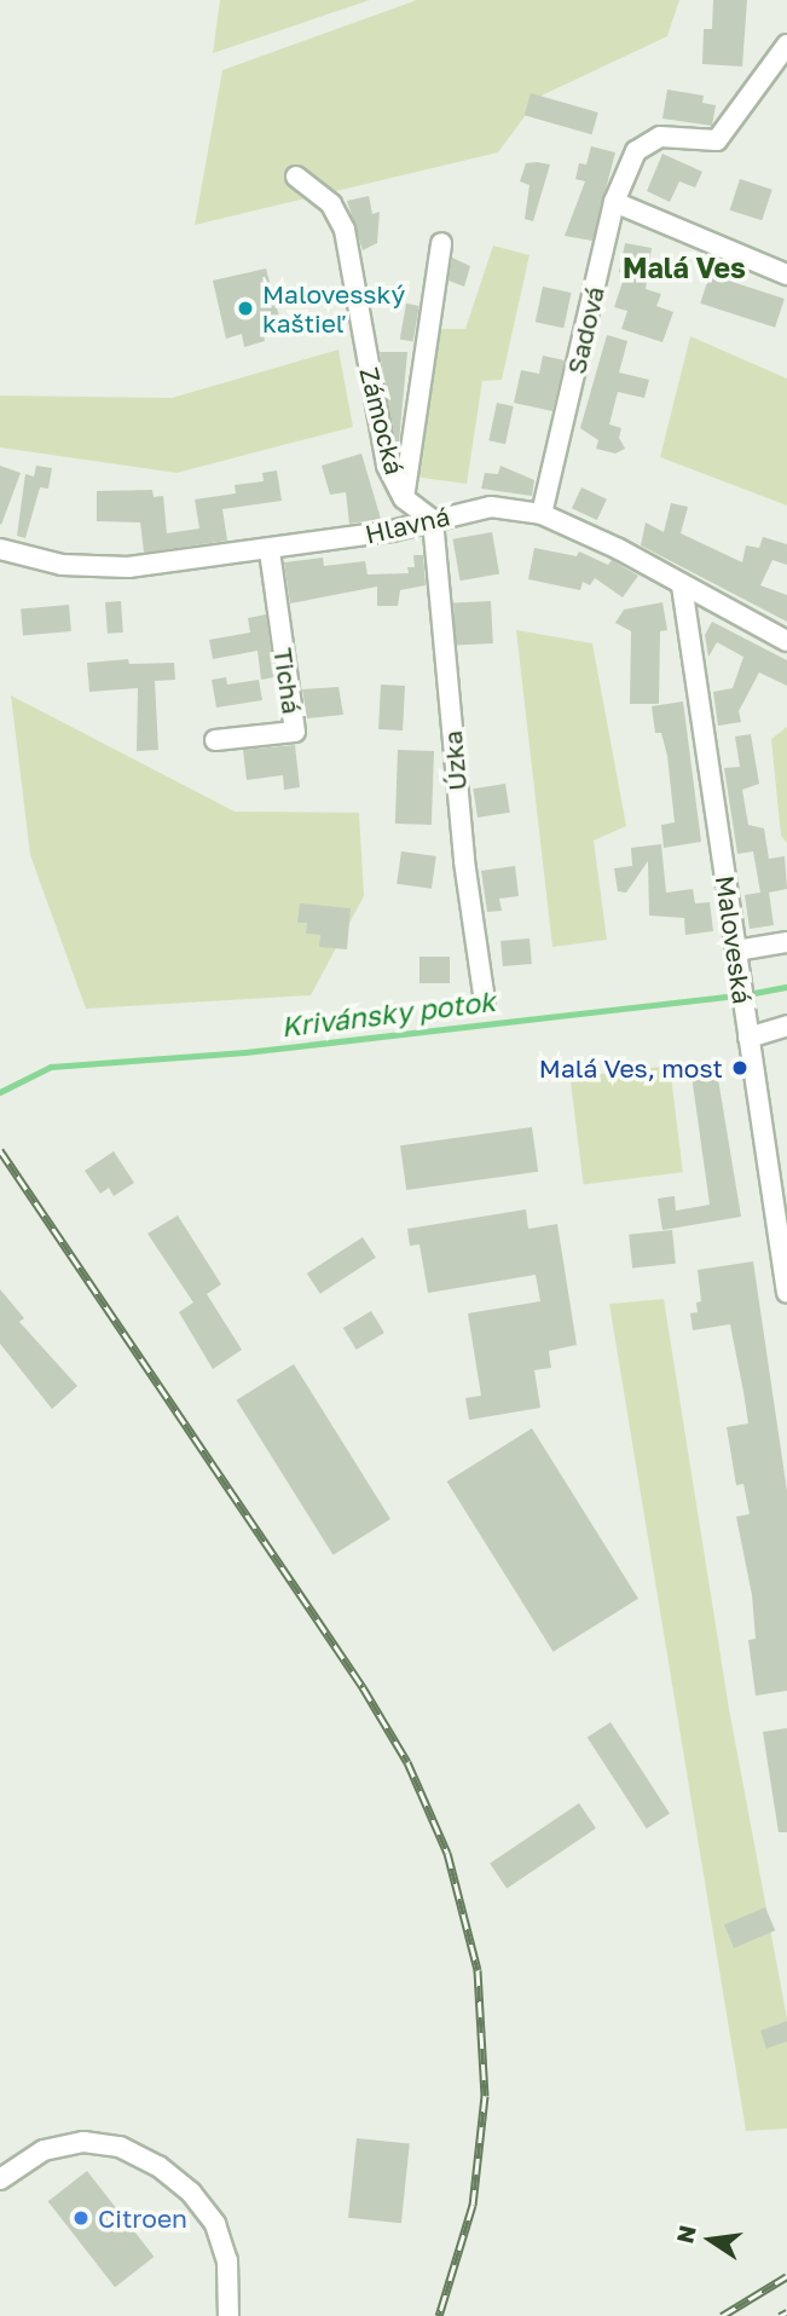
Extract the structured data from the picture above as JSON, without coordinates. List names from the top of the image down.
{
  "streets": {
    "street": [
      "Sadová",
      "Zámocká",
      "Hlavná",
      "Tichá",
      "Úzka",
      "Maloveská"
    ]
  },
  "crossings": [
    ["Sadová", "Hlavná"],
    ["Zámocká", "Hlavná"],
    ["Zámocká", "Úzka"],
    ["Hlavná", "Tichá"],
    ["Hlavná", "Úzka"],
    ["Hlavná", "Maloveská"]
  ],
  "districts": ["Malá Ves"],
  "water": ["Krivánsky potok"],
  "places": ["Malovesský kaštieľ", "Malá Ves, most", "Citroen"],
  "north": "left"
}
